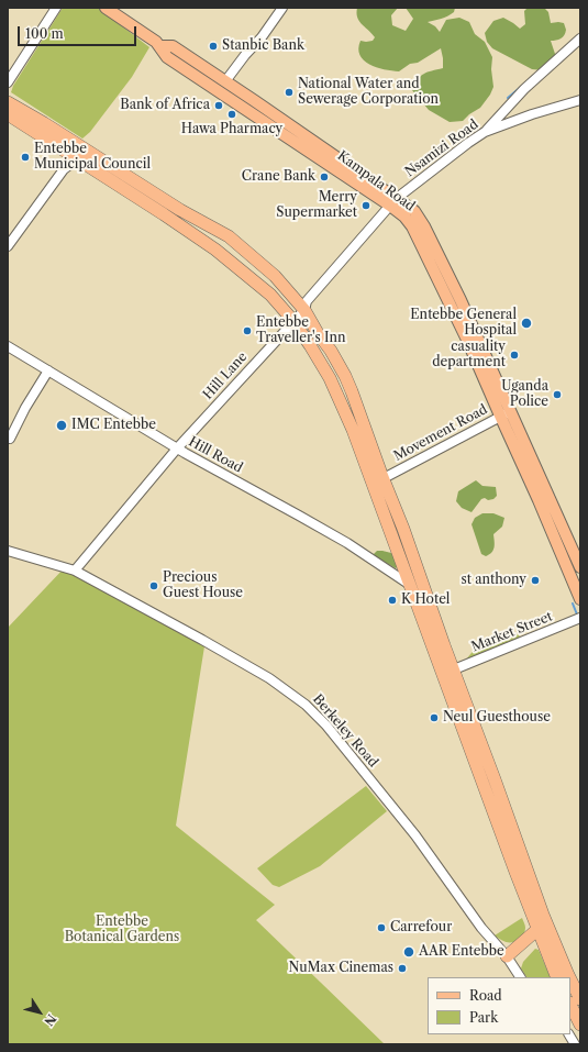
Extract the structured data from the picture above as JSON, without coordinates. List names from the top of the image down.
{
  "streets": {
    "main road": ["Kampala Road"],
    "street": [
      "Nsamizi Road",
      "Hill Lane",
      "Movement Road",
      "Hill Road",
      "Market Street",
      "Berkeley Road"
    ]
  },
  "crossings": [
    ["Nsamizi Road", "Kampala Road"],
    ["Nsamizi Road", "Hill Lane"],
    ["Kampala Road", "Hill Lane"],
    ["Kampala Road", "Movement Road"],
    ["Hill Lane", "Hill Road"],
    ["Hill Lane", "Berkeley Road"]
  ],
  "parks": ["Entebbe Botanical Gardens"],
  "places": [
    "Stanbic Bank",
    "National Water and Sewerage Corporation",
    "Bank of Africa",
    "Hawa Pharmacy",
    "Entebbe Municipal Council",
    "Crane Bank",
    "Merry Supermarket",
    "Entebbe General Hospital",
    "Entebbe Traveller's Inn",
    "casuality department",
    "Uganda Police",
    "IMC Entebbe",
    "st anthony",
    "Precious Guest House",
    "K Hotel",
    "Neul Guesthouse",
    "Carrefour",
    "AAR Entebbe",
    "NuMax Cinemas"
  ],
  "legend": ["Road", "Park"],
  "scale_bar": "100 m",
  "north": "bottom right"
}
